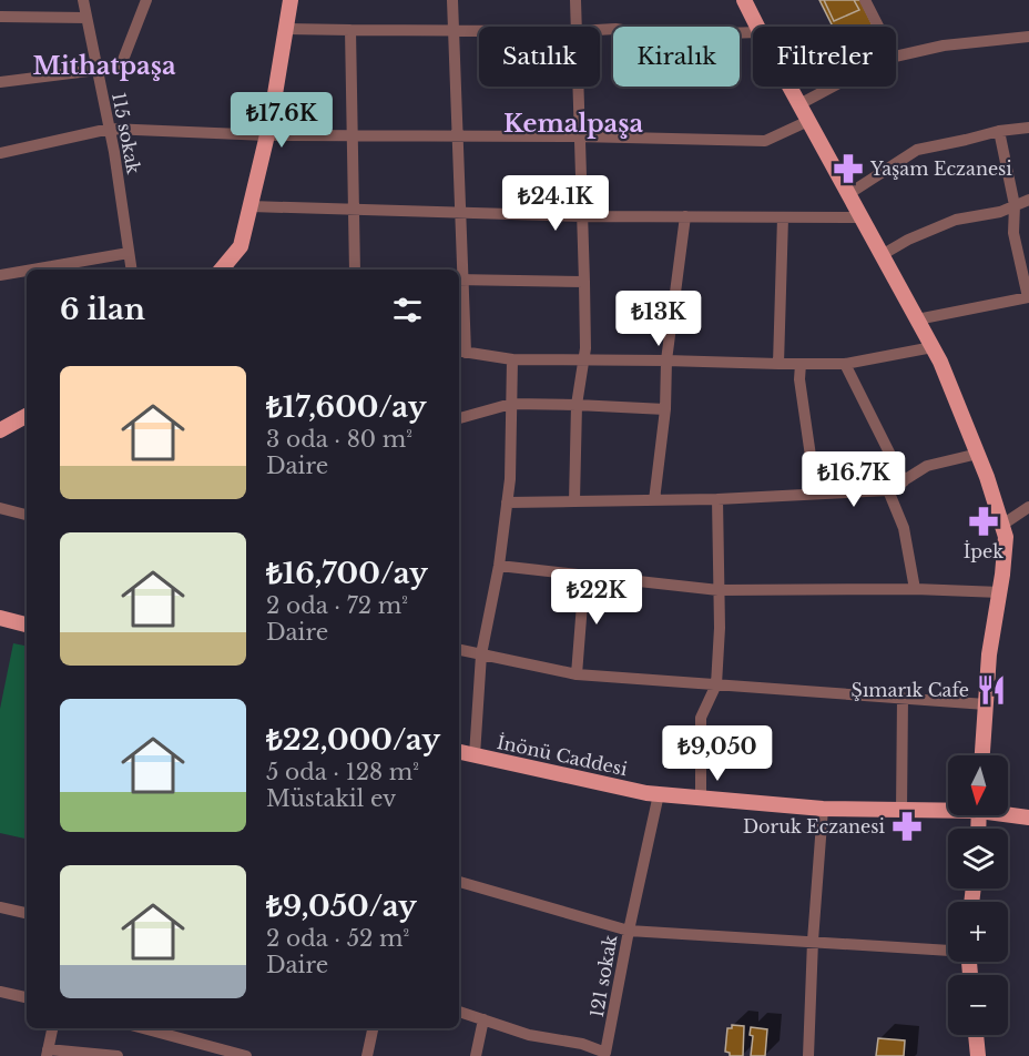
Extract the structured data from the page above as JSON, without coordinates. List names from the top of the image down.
{
  "streets": {
    "main road": ["İnönü Caddesi"],
    "street": ["115 sokak", "121 sokak"]
  },
  "districts": ["Mithatpaşa", "Kemalpaşa"],
  "places": {
    "pharmacy": ["Yaşam Eczanesi", "İpek", "Doruk Eczanesi"],
    "restaurant": ["Şımarık Cafe"]
  },
  "north": "bottom",
  "page": {
    "chip": ["Satılık", "Kiralık", "Filtreler"],
    "price": [
      "₺17.6K",
      "₺24.1K",
      "₺13K",
      "₺16.7K",
      "₺22K",
      "₺9,050"
    ],
    "heading": "6 ilan",
    "list": [
      {
        "name": "₺17,600/ay",
        "note": "3 oda · 80 m² · Daire"
      },
      {
        "name": "₺16,700/ay",
        "note": "2 oda · 72 m² · Daire"
      },
      {
        "name": "₺22,000/ay",
        "note": "5 oda · 128 m² · Müstakil ev"
      },
      {
        "name": "₺9,050/ay",
        "note": "2 oda · 52 m² · Daire"
      }
    ],
    "map_buttons": ["+", "−"]
  }
}
